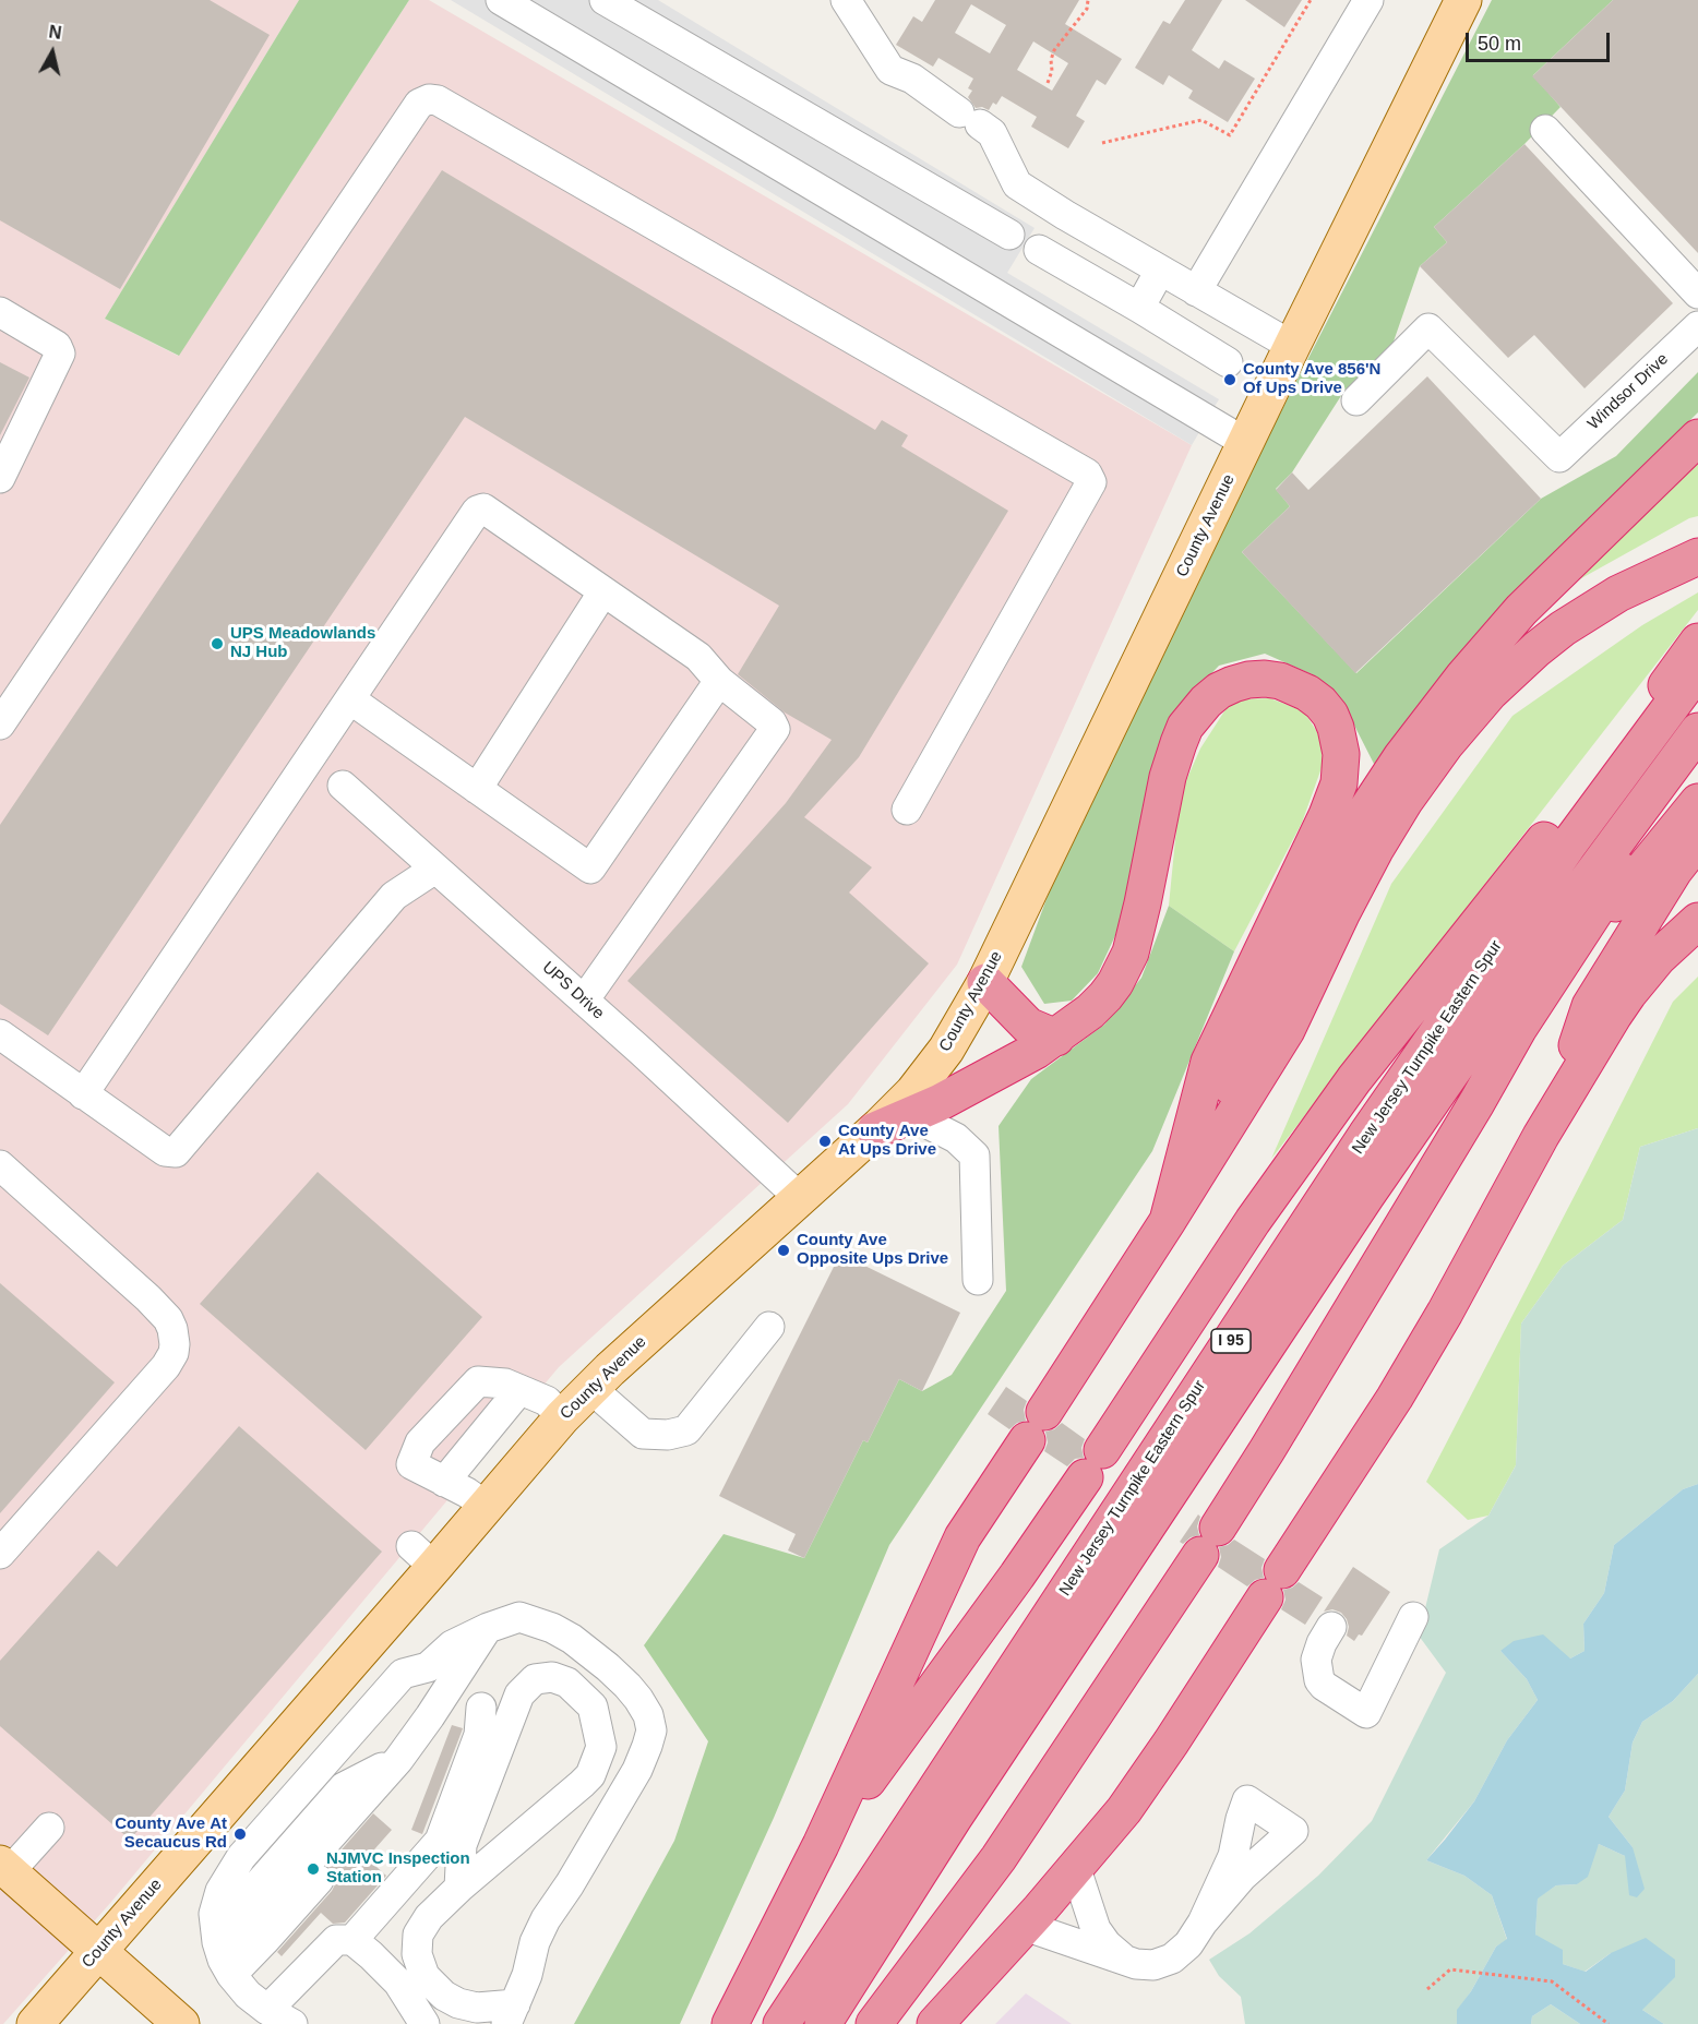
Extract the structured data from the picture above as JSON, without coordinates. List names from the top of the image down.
{
  "streets": {
    "highway": ["New Jersey Turnpike Eastern Spur", "I 95"],
    "main road": ["County Avenue"],
    "street": ["Windsor Drive", "UPS Drive"]
  },
  "crossings": [
    ["County Avenue", "UPS Drive"]
  ],
  "places": [
    "County Ave 856'N Of Ups Drive",
    "UPS Meadowlands NJ Hub",
    "County Ave At Ups Drive",
    "County Ave Opposite Ups Drive",
    "County Ave At Secaucus Rd",
    "NJMVC Inspection Station"
  ],
  "scale_bar": "50 m",
  "north": "top"
}
